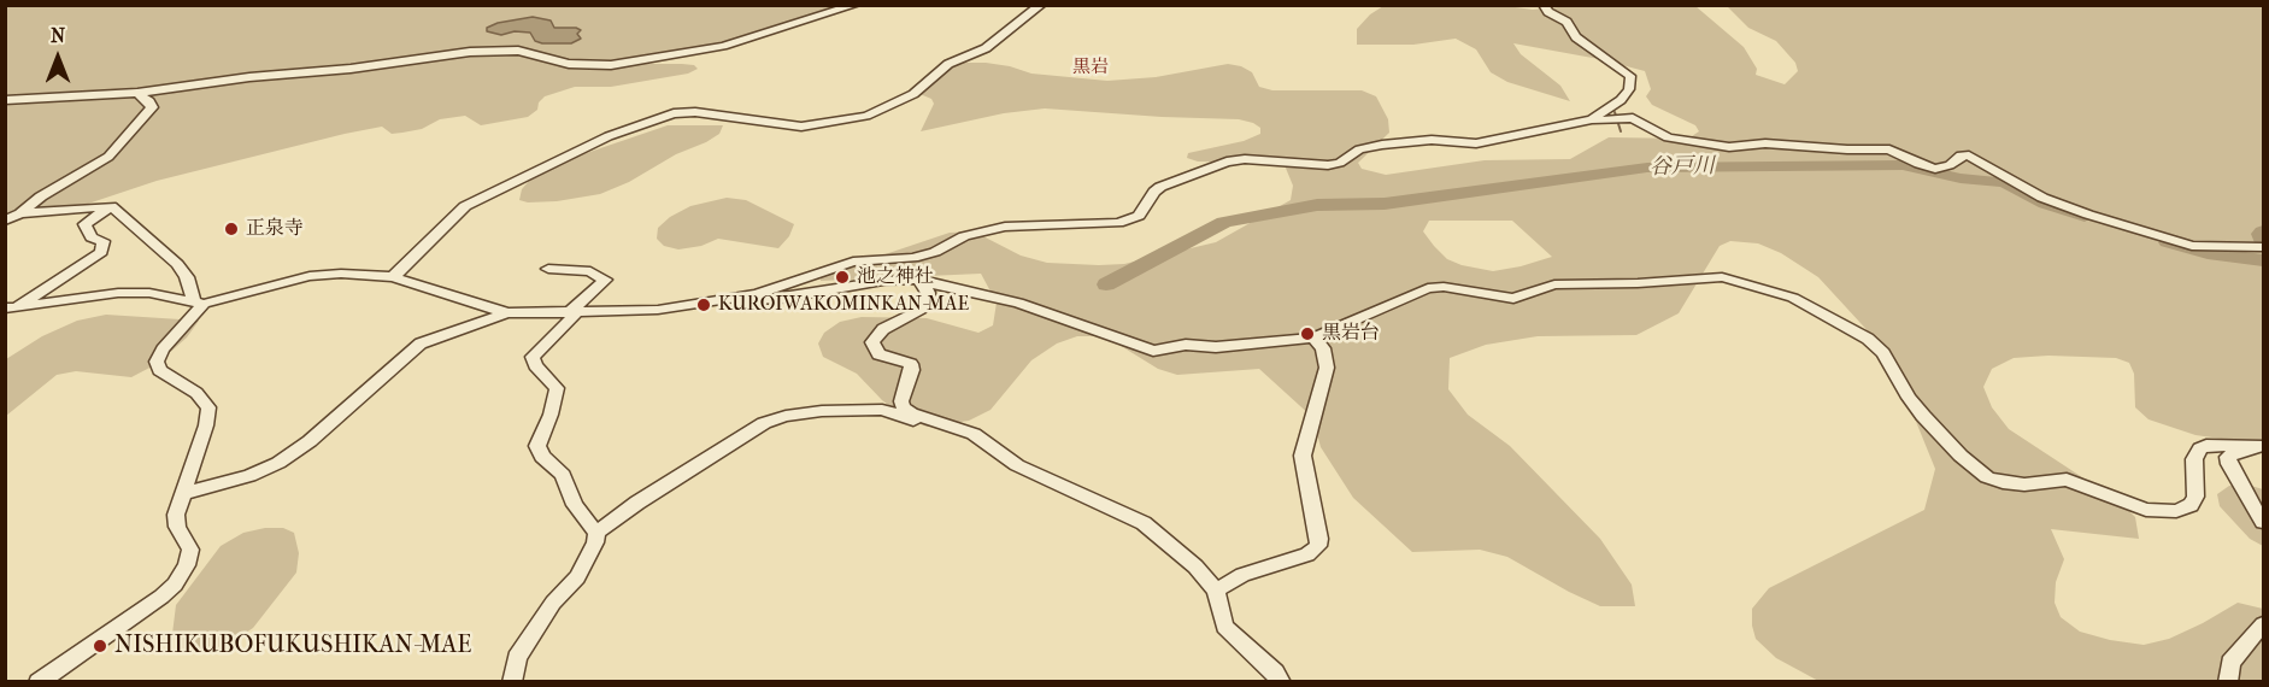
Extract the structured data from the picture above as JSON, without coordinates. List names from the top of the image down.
{
  "districts": ["黒岩"],
  "water": ["谷戸川"],
  "places": [
    "正泉寺",
    "池之神社",
    "KUROIWAKOMINKAN-MAE",
    "黒岩台",
    "NISHIKUBOFUKUSHIKAN-MAE"
  ],
  "north": "top"
}
